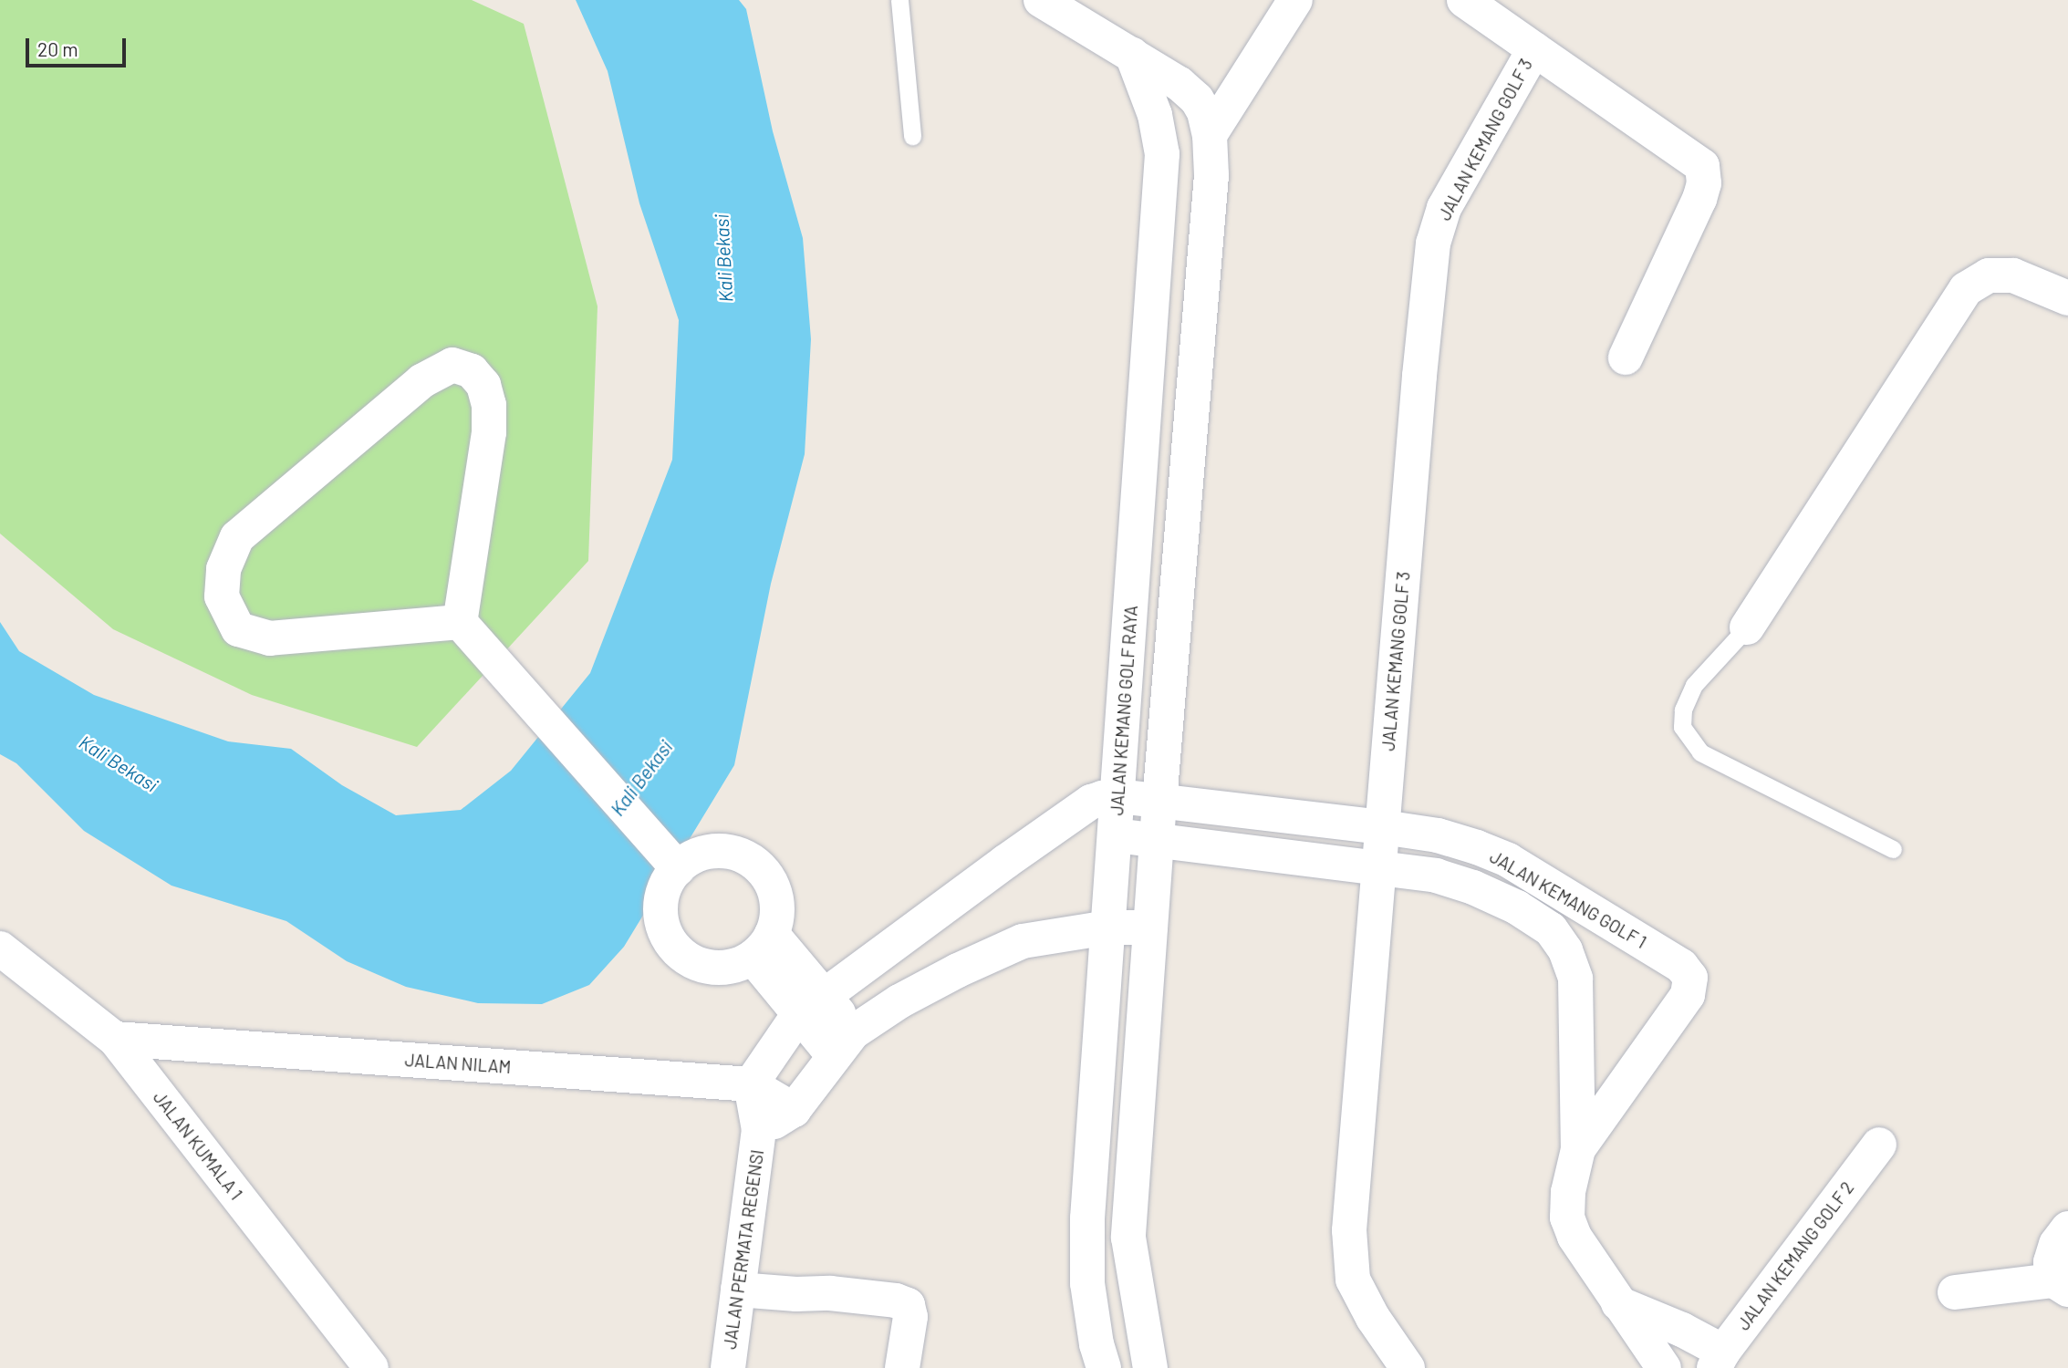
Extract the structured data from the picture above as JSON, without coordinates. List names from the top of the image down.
{
  "streets": {
    "street": [
      "JALAN KEMANG GOLF 3",
      "JALAN KEMANG GOLF RAYA",
      "JALAN KEMANG GOLF 1",
      "JALAN NILAM",
      "JALAN KUMALA 1",
      "JALAN PERMATA REGENSI",
      "JALAN KEMANG GOLF 2"
    ]
  },
  "crossings": [
    ["JALAN KEMANG GOLF 3", "JALAN KEMANG GOLF 1"],
    ["JALAN KEMANG GOLF RAYA", "JALAN KEMANG GOLF 1"],
    ["JALAN NILAM", "JALAN KUMALA 1"],
    ["JALAN NILAM", "JALAN PERMATA REGENSI"]
  ],
  "water": ["Kali Bekasi"],
  "scale_bar": "20 m"
}
